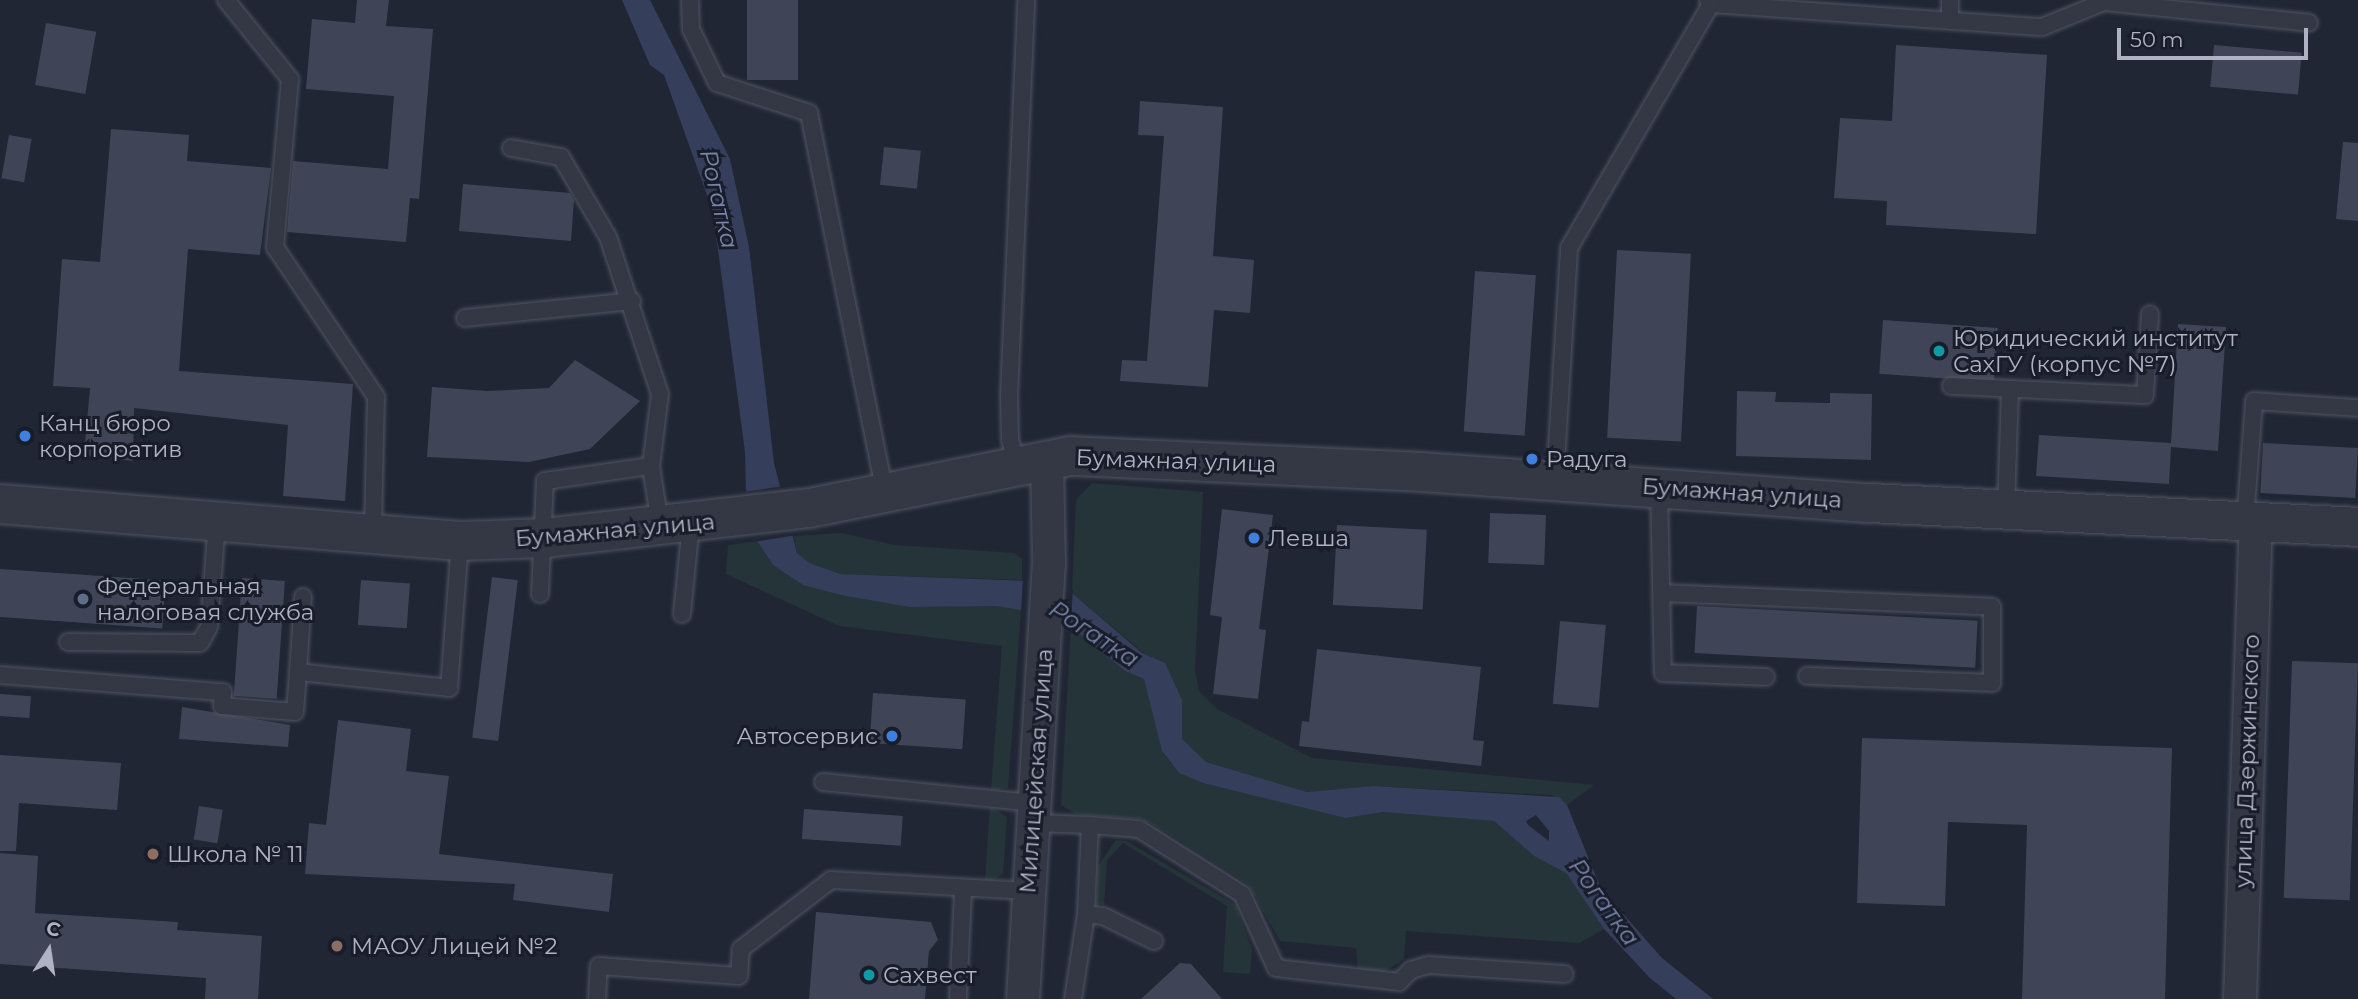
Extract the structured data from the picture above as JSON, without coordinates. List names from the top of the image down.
{
  "streets": {
    "street": ["Бумажная улица", "улица Дзержинского", "Милицейская улица"]
  },
  "crossings": [
    ["Бумажная улица", "улица Дзержинского"],
    ["Бумажная улица", "Милицейская улица"]
  ],
  "water": ["Рогатка"],
  "places": [
    "Юридический институт СахГУ (корпус №7)",
    "Канц бюро корпоратив",
    "Радуга",
    "Левша",
    "Федеральная налоговая служба",
    "Автосервис",
    "Школа № 11",
    "МАОУ Лицей №2",
    "Сахвест"
  ],
  "scale_bar": "50 m",
  "north": "top"
}
